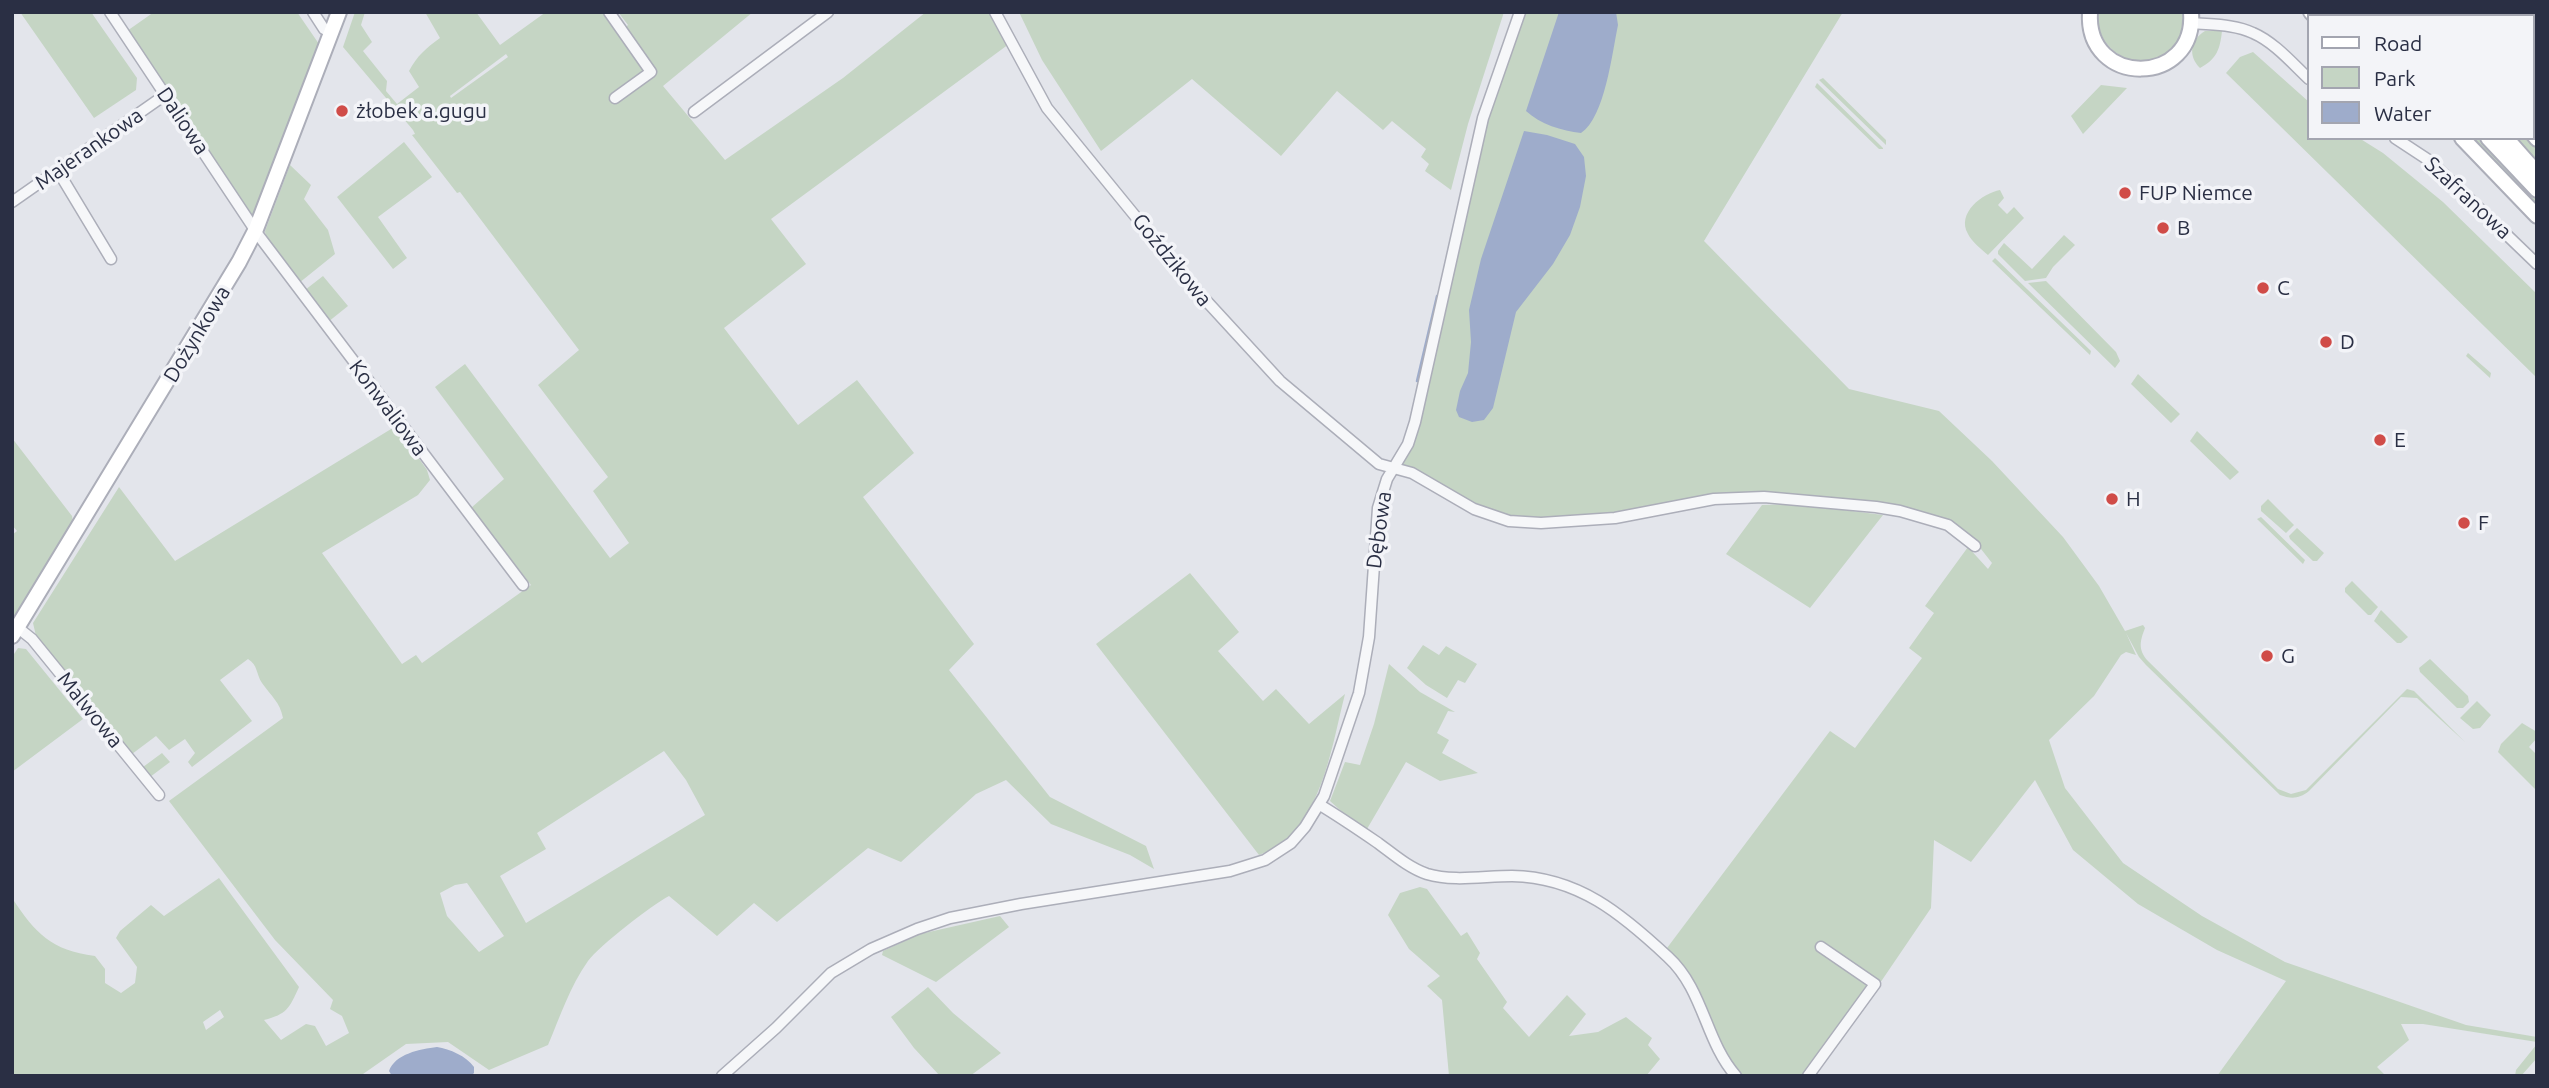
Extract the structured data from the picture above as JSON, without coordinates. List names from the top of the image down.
{
  "streets": {
    "street": [
      "Daliowa",
      "Majerankowa",
      "Szafranowa",
      "Goździkowa",
      "Dożynkowa",
      "Konwaliowa",
      "Dębowa",
      "Malwowa"
    ]
  },
  "crossings": [
    ["Daliowa", "Majerankowa"],
    ["Daliowa", "Dożynkowa"],
    ["Daliowa", "Konwaliowa"],
    ["Goździkowa", "Dębowa"],
    ["Dożynkowa", "Konwaliowa"],
    ["Dożynkowa", "Malwowa"]
  ],
  "places": [
    "żłobek a.gugu",
    "FUP Niemce",
    "B",
    "C",
    "D",
    "E",
    "H",
    "F",
    "G"
  ],
  "legend": ["Road", "Park", "Water"]
}
